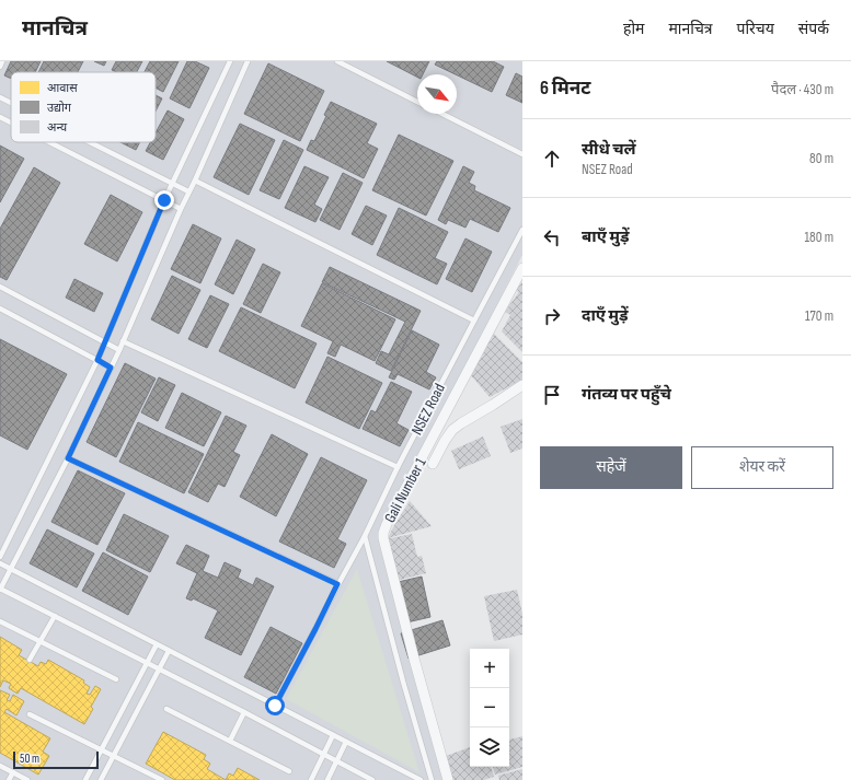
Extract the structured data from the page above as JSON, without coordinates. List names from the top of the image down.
{
  "streets": {
    "street": ["Gali Number 1"],
    "lane": ["NSEZ Road"]
  },
  "legend": ["आवास", "उद्योग", "अन्य"],
  "scale_bar": "50 m",
  "north": "bottom right",
  "page": {
    "header": "मानचित्र",
    "nav": [
      "होम",
      "मानचित्र",
      "परिचय",
      "संपर्क"
    ],
    "heading": ["6 मिनट", "पैदल · 430 m"],
    "list": [
      ["सीधे चलें", "NSEZ Road", "80 m"],
      ["बाएँ मुड़ें", "180 m"],
      ["दाएँ मुड़ें", "170 m"],
      "गंतव्य पर पहुँचे"
    ],
    "buttons": ["सहेजें", "शेयर करें"],
    "map_buttons": ["+", "−"],
    "scale": "50 m"
  }
}
